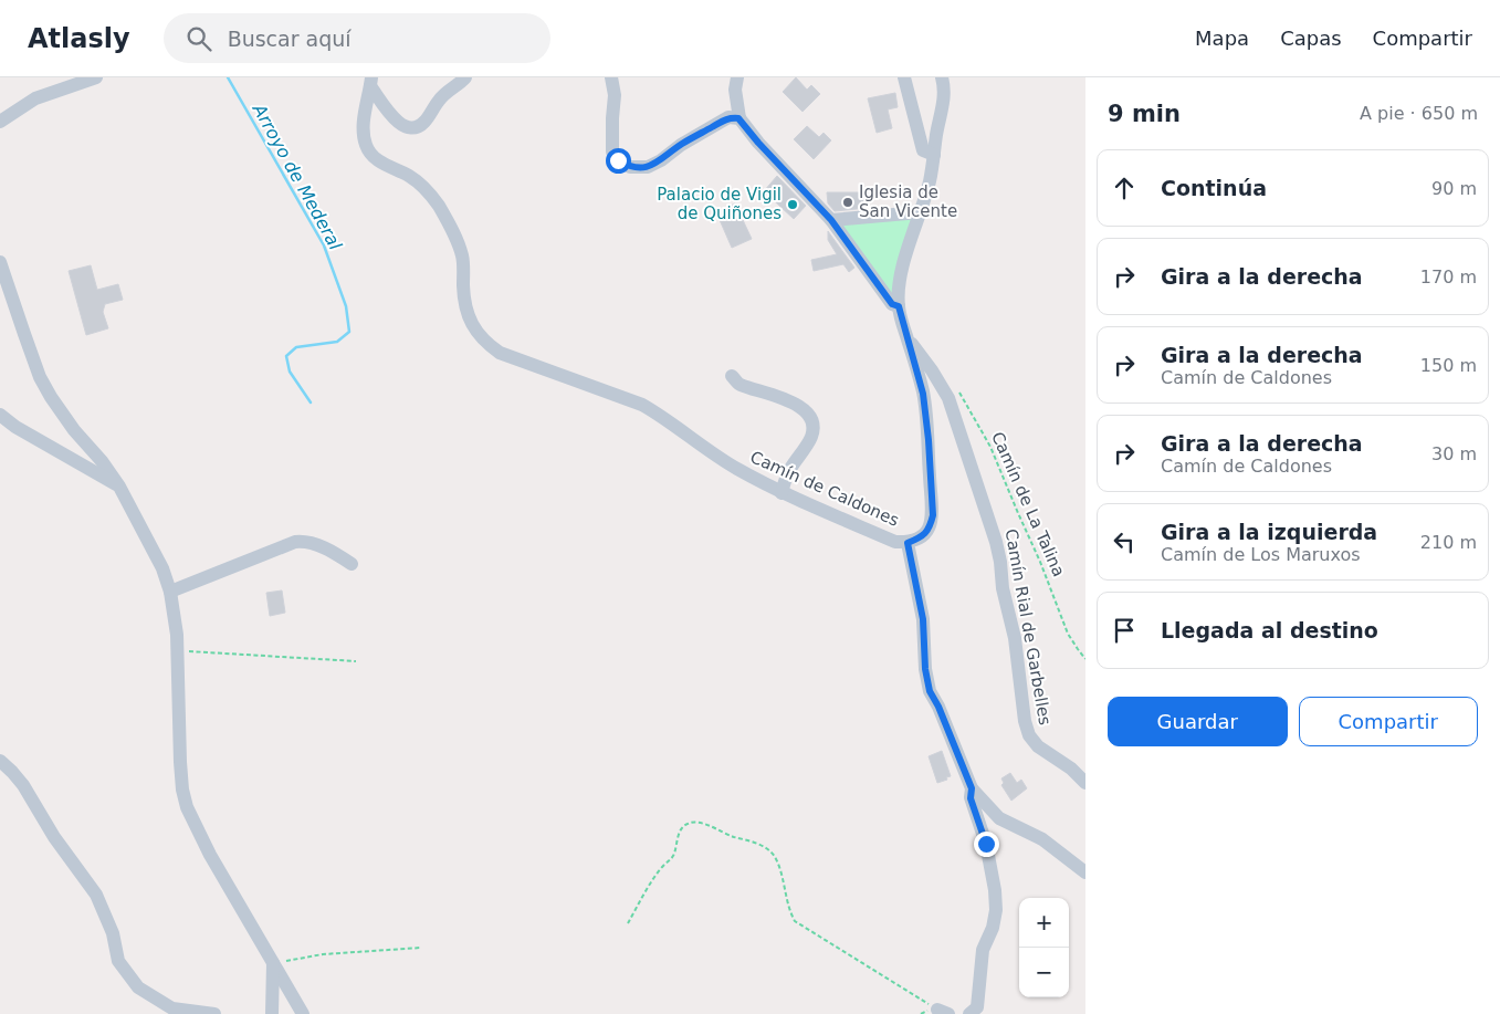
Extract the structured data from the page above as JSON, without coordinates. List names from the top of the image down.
{
  "streets": {
    "street": ["Camín de Caldones", "Camín Rial de Garbelles"],
    "path": ["Camín de La Talina"]
  },
  "crossings": [
    ["Camín de Caldones", "Camín Rial de Garbelles"]
  ],
  "water": ["Arroyo de Mederal"],
  "places": ["Iglesia de San Vicente", "Palacio de Vigil de Quiñones"],
  "page": {
    "header": "Atlasly",
    "search": "Buscar aquí",
    "nav": ["Mapa", "Capas", "Compartir"],
    "heading": ["9 min", "A pie · 650 m"],
    "list": [
      ["Continúa", "90 m"],
      ["Gira a la derecha", "170 m"],
      ["Gira a la derecha", "Camín de Caldones", "150 m"],
      ["Gira a la derecha", "Camín de Caldones", "30 m"],
      ["Gira a la izquierda", "Camín de Los Maruxos", "210 m"],
      "Llegada al destino"
    ],
    "buttons": ["Guardar", "Compartir"],
    "map_buttons": ["+", "−"]
  }
}
